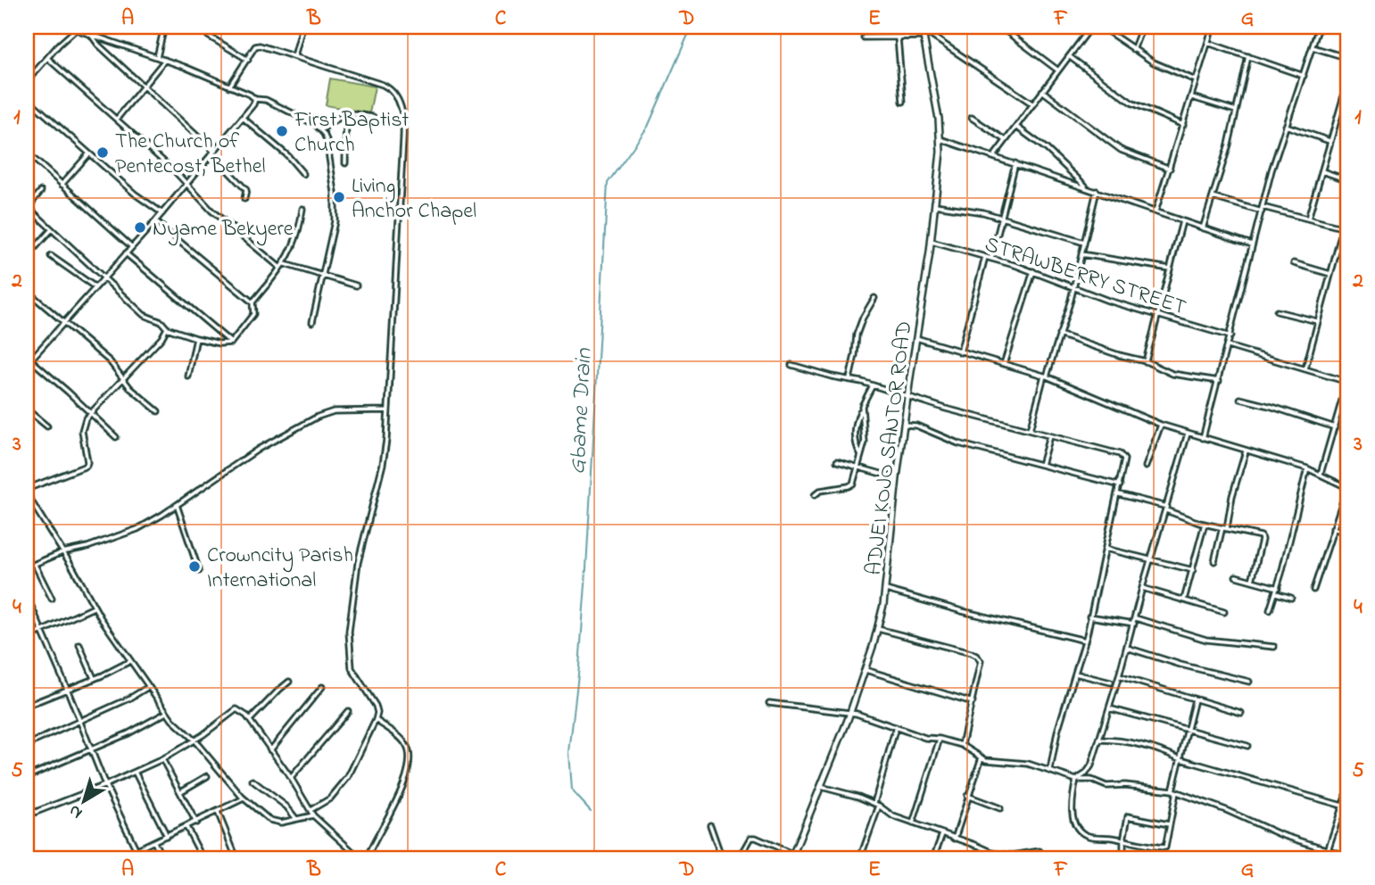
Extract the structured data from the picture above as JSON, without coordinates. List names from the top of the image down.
{
  "streets": {
    "street": ["STRAWBERRY STREET", "ADJEI KOJO SANTOR ROAD"]
  },
  "crossings": [
    ["STRAWBERRY STREET", "ADJEI KOJO SANTOR ROAD"]
  ],
  "water": ["Gbame Drain"],
  "places": [
    "First Baptist Church",
    "The Church of Pentecost, Bethel",
    "Living Anchor Chapel",
    "Nyame Bekyere",
    "Crowncity Parish International"
  ],
  "north": "bottom left",
  "grid": {
    "columns": [
      "A",
      "B",
      "C",
      "D",
      "E",
      "F",
      "G"
    ],
    "rows": [
      "1",
      "2",
      "3",
      "4",
      "5"
    ]
  }
}
